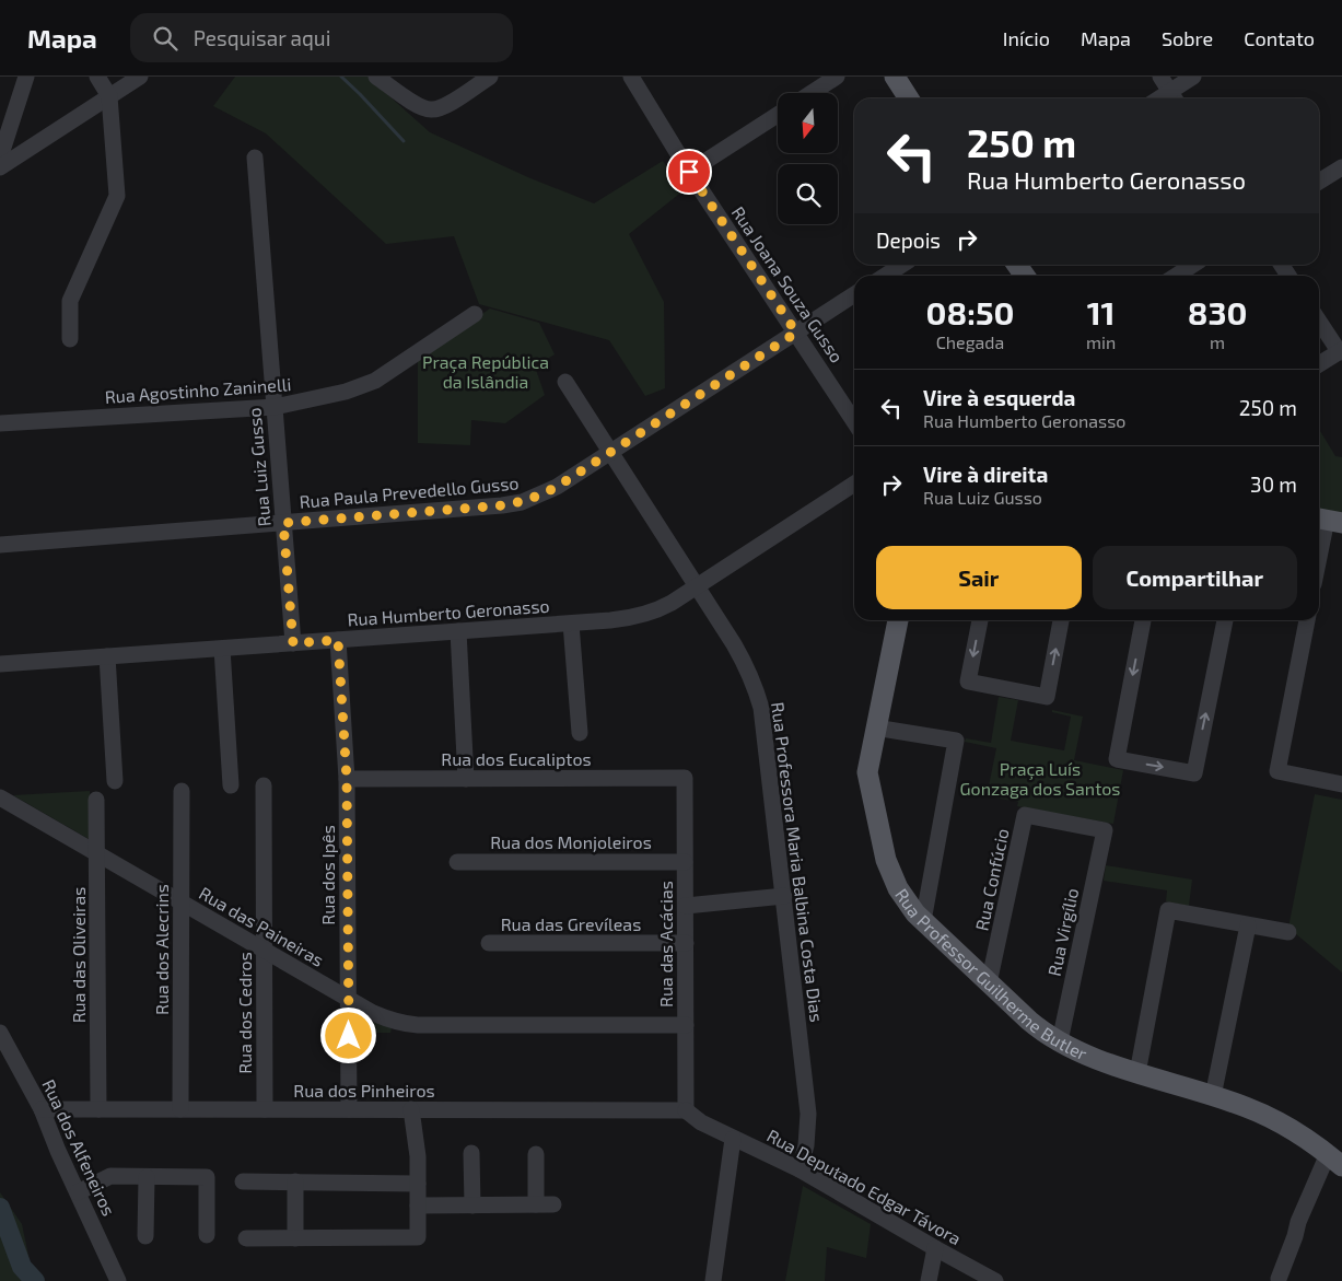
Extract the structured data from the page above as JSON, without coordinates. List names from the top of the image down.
{
  "streets": {
    "main road": ["Rua Professor Guilherme Butler"],
    "street": [
      "Rua Joana Souza Gusso",
      "Rua Agostinho Zaninelli",
      "Rua Luiz Gusso",
      "Rua Paula Prevedello Gusso",
      "Rua Humberto Geronasso",
      "Rua dos Eucaliptos",
      "Rua dos Monjoleiros",
      "Rua Professora Maria Balbina Costa Dias",
      "Rua dos Ipês",
      "Rua Confúcio",
      "Rua das Grevíleas",
      "Rua das Paineiras",
      "Rua Virgílio",
      "Rua das Acácias",
      "Rua dos Alecrins",
      "Rua das Oliveiras",
      "Rua dos Cedros",
      "Rua dos Pinheiros",
      "Rua dos Alfeneiros",
      "Rua Deputado Edgar Távora"
    ]
  },
  "crossings": [
    ["Rua Joana Souza Gusso", "Rua Paula Prevedello Gusso"],
    ["Rua Agostinho Zaninelli", "Rua Luiz Gusso"],
    ["Rua Luiz Gusso", "Rua Paula Prevedello Gusso"],
    ["Rua Luiz Gusso", "Rua Humberto Geronasso"],
    ["Rua Paula Prevedello Gusso", "Rua Professora Maria Balbina Costa Dias"],
    ["Rua Humberto Geronasso", "Rua Professora Maria Balbina Costa Dias"],
    ["Rua Humberto Geronasso", "Rua dos Ipês"],
    ["Rua dos Eucaliptos", "Rua dos Ipês"],
    ["Rua dos Eucaliptos", "Rua das Acácias"],
    ["Rua dos Monjoleiros", "Rua das Acácias"],
    ["Rua Professora Maria Balbina Costa Dias", "Rua Deputado Edgar Távora"],
    ["Rua dos Ipês", "Rua das Paineiras"],
    ["Rua dos Ipês", "Rua dos Pinheiros"],
    ["Rua Confúcio", "Rua Virgílio"],
    ["Rua Confúcio", "Rua Professor Guilherme Butler"],
    ["Rua das Grevíleas", "Rua das Acácias"],
    ["Rua das Paineiras", "Rua das Acácias"],
    ["Rua das Paineiras", "Rua dos Alecrins"],
    ["Rua das Paineiras", "Rua das Oliveiras"],
    ["Rua das Paineiras", "Rua dos Cedros"],
    ["Rua Virgílio", "Rua Professor Guilherme Butler"],
    ["Rua das Acácias", "Rua dos Pinheiros"],
    ["Rua das Acácias", "Rua Deputado Edgar Távora"],
    ["Rua dos Alecrins", "Rua dos Pinheiros"],
    ["Rua das Oliveiras", "Rua dos Pinheiros"],
    ["Rua dos Cedros", "Rua dos Pinheiros"],
    ["Rua dos Pinheiros", "Rua dos Alfeneiros"],
    ["Rua dos Pinheiros", "Rua Deputado Edgar Távora"]
  ],
  "parks": ["Praça República da Islândia", "Praça Luís Gonzaga dos Santos"],
  "north": "bottom",
  "page": {
    "header": "Mapa",
    "search": "Pesquisar aqui",
    "nav": [
      "Início",
      "Mapa",
      "Sobre",
      "Contato"
    ],
    "turn": ["250 m", "Rua Humberto Geronasso"],
    "then": "Depois",
    "eta": [
      "08:50",
      "Chegada",
      "11",
      "min",
      "830",
      "m"
    ],
    "list": [
      {
        "name": "Vire à esquerda",
        "note": "Rua Humberto Geronasso",
        "value": "250 m"
      },
      {
        "name": "Vire à direita",
        "note": "Rua Luiz Gusso",
        "value": "30 m"
      }
    ],
    "buttons": ["Sair", "Compartilhar"]
  }
}
